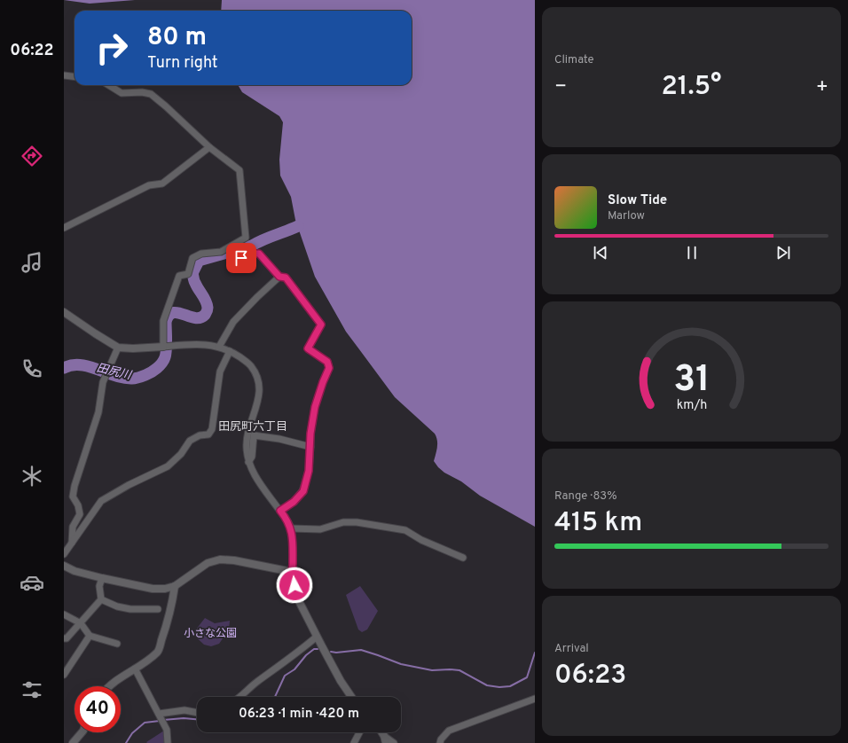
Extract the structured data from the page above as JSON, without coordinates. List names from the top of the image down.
{
  "districts": ["田尻町六丁目"],
  "water": ["田尻川"],
  "parks": ["小さな公園"],
  "page": {
    "tabs": "06:22",
    "tile": [
      "Climate",
      ["Range · 83%", "415 km"],
      ["Arrival", "06:23"]
    ],
    "turn": ["80 m", "Turn right"],
    "heat": ["−", "21.5°", "+"],
    "song": ["Slow Tide", "Marlow"],
    "limit": "40",
    "trip": "06:23 · 1 min · 420 m",
    "gauge": ["31", "km/h"]
  }
}
